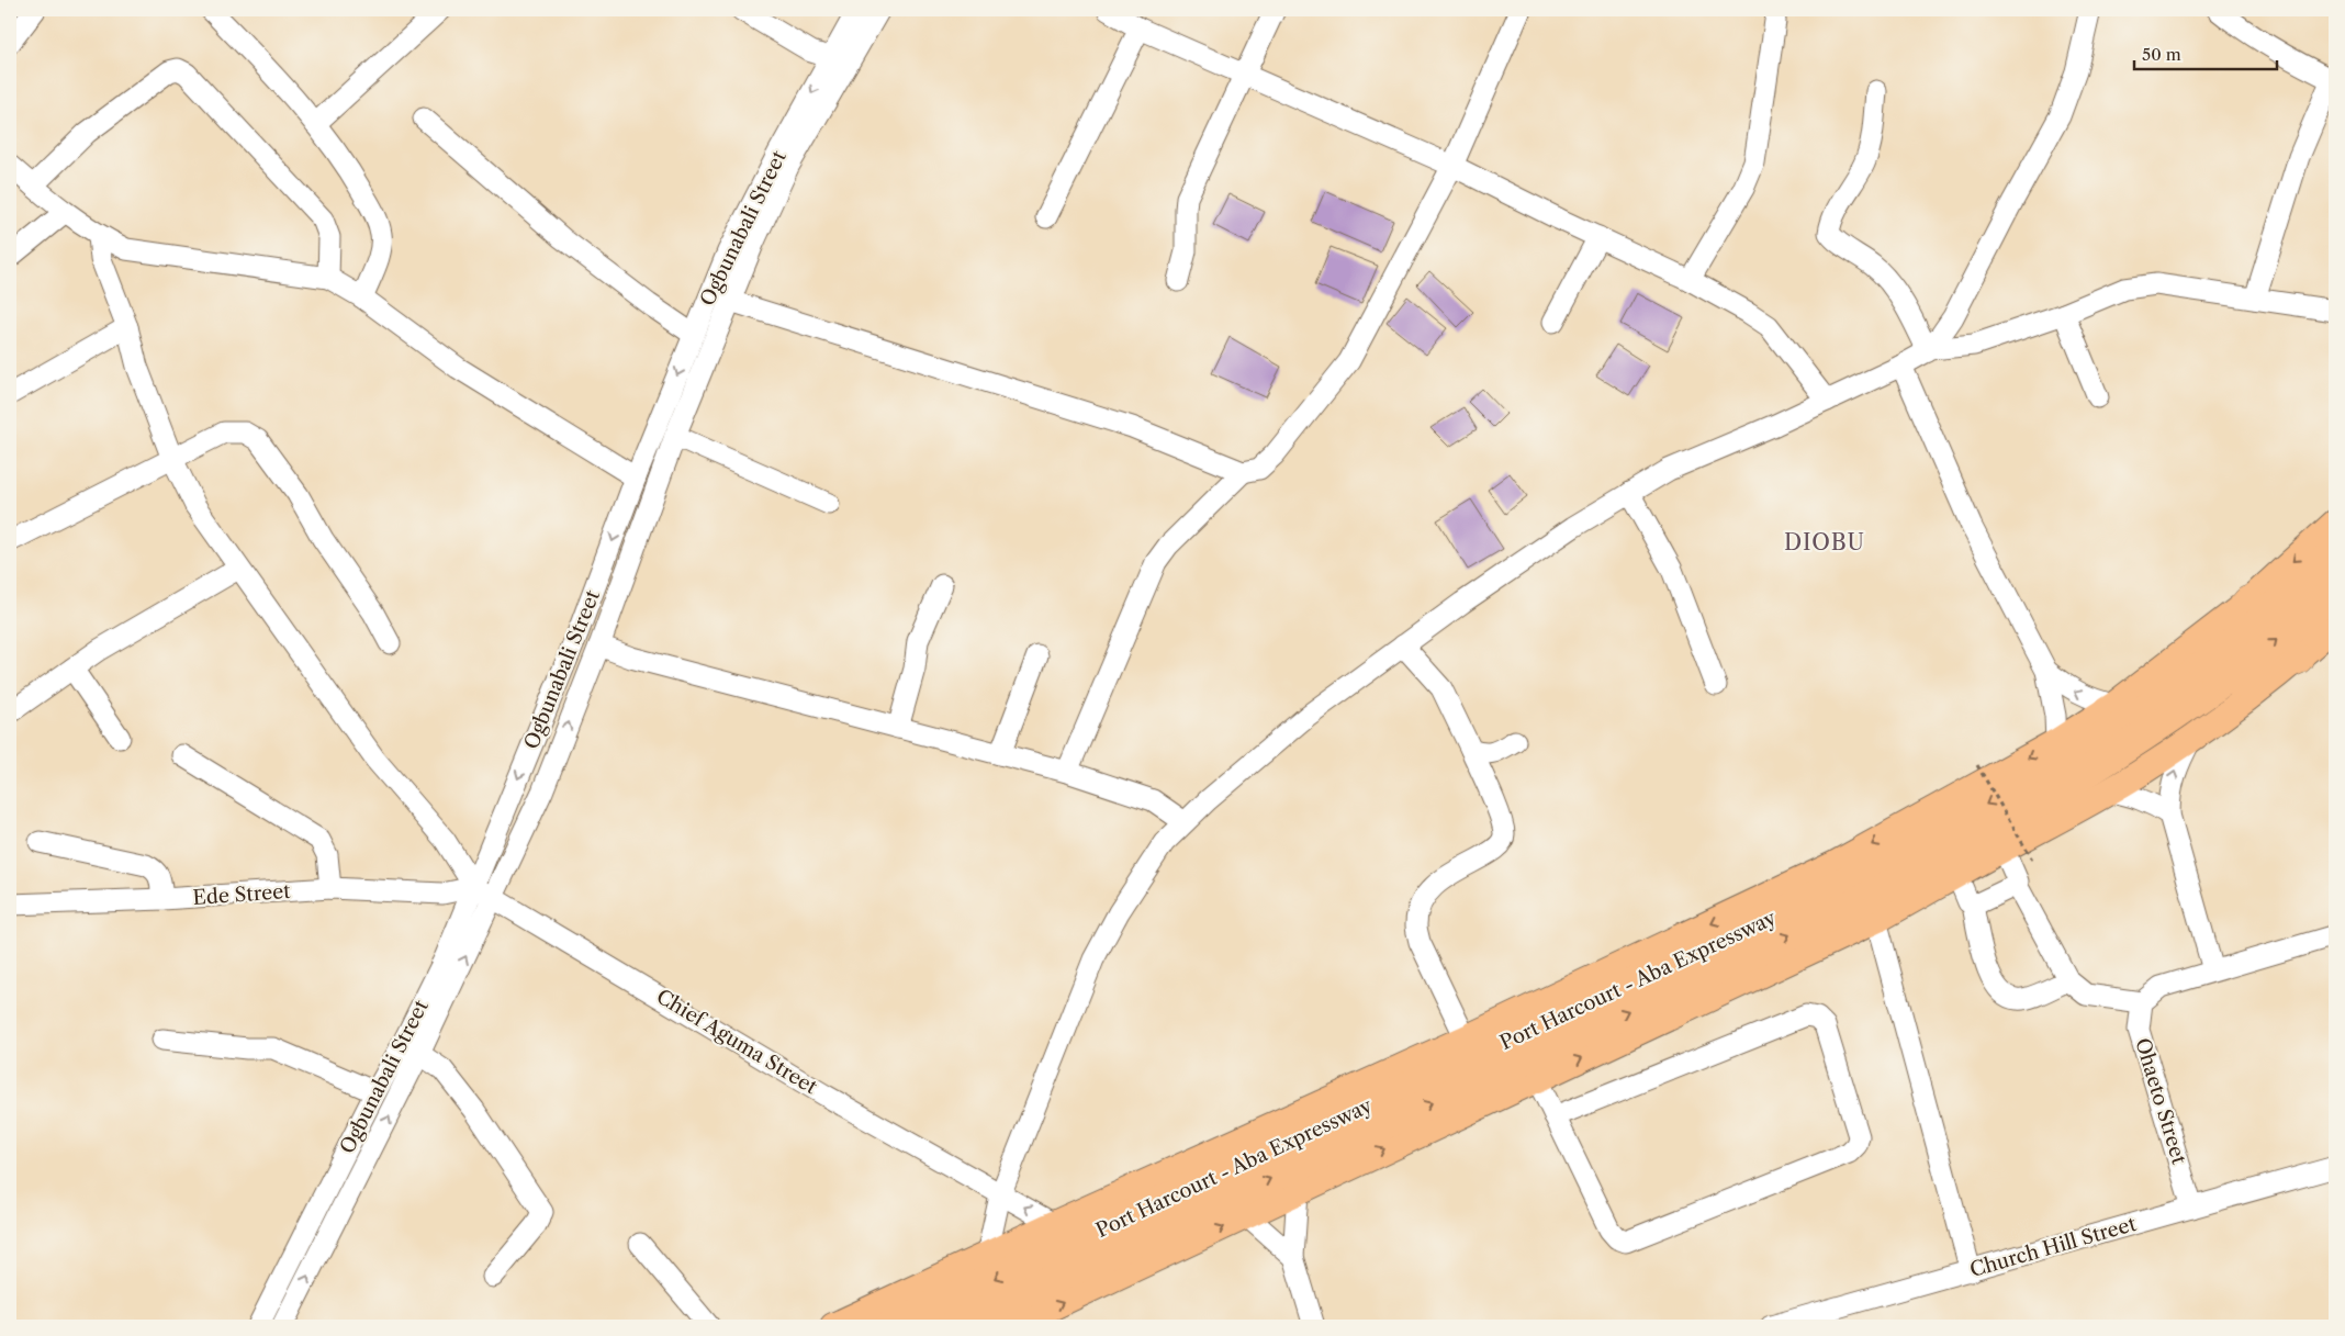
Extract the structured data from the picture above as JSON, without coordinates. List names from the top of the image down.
{
  "streets": {
    "highway": ["Port Harcourt - Aba Expressway"],
    "street": [
      "Ogbunabali Street",
      "Ede Street",
      "Chief Aguma Street",
      "Ohaeto Street",
      "Church Hill Street"
    ]
  },
  "crossings": [
    ["Ogbunabali Street", "Ede Street"],
    ["Ogbunabali Street", "Chief Aguma Street"],
    ["Ede Street", "Chief Aguma Street"],
    ["Ohaeto Street", "Church Hill Street"]
  ],
  "districts": ["DIOBU"],
  "scale_bar": "50 m"
}
